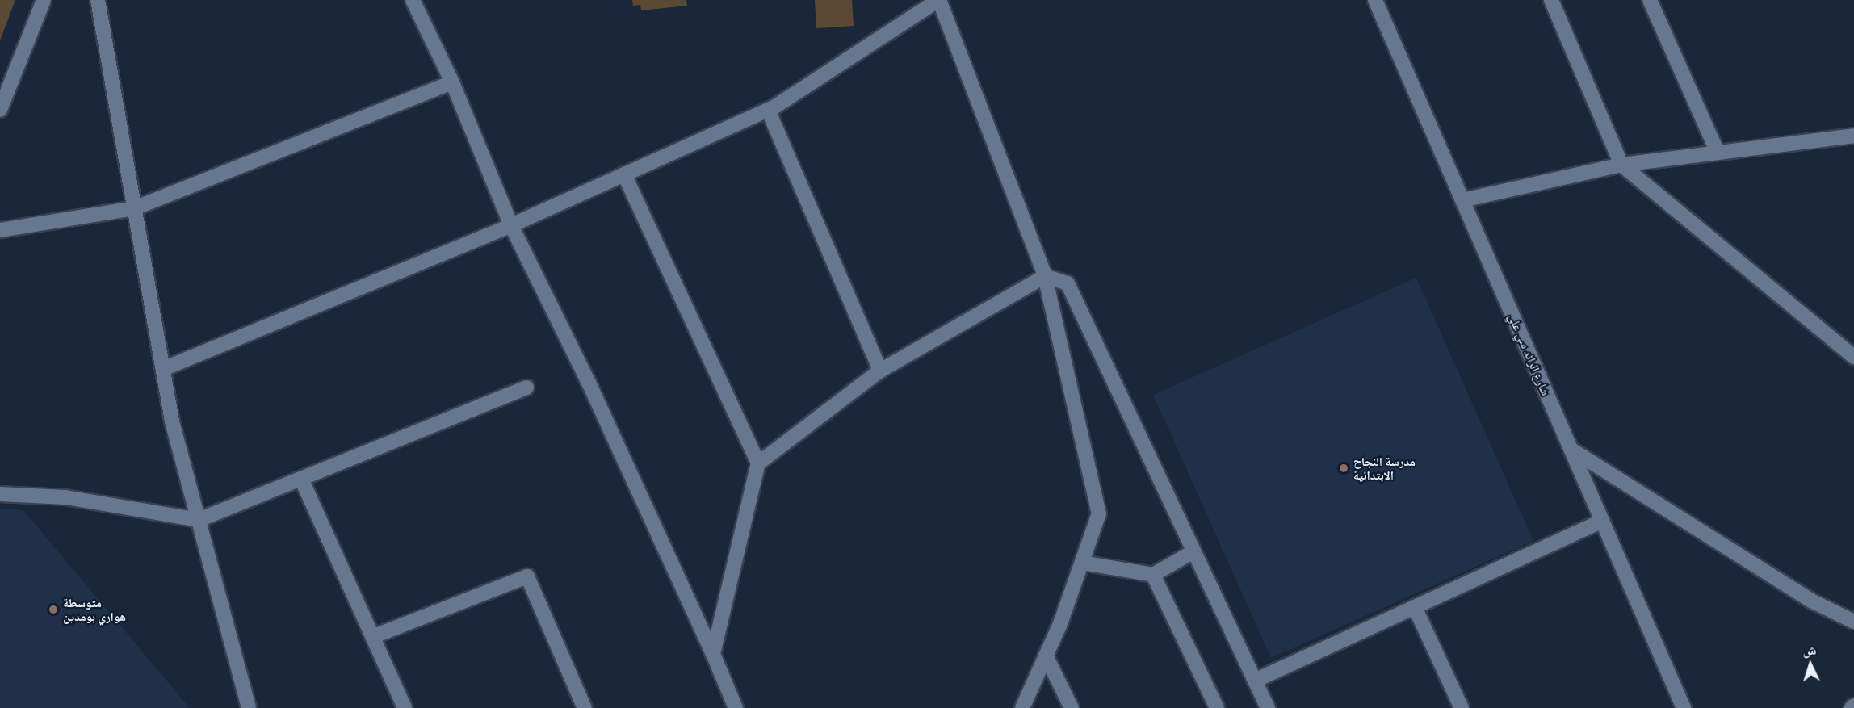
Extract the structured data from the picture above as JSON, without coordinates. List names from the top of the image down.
{
  "streets": {
    "street": ["شارع الرائد سي علي"]
  },
  "places": ["مدرسة النجاح الابتدائية", "متوسطة هواري بومدين"],
  "north": "top"
}
